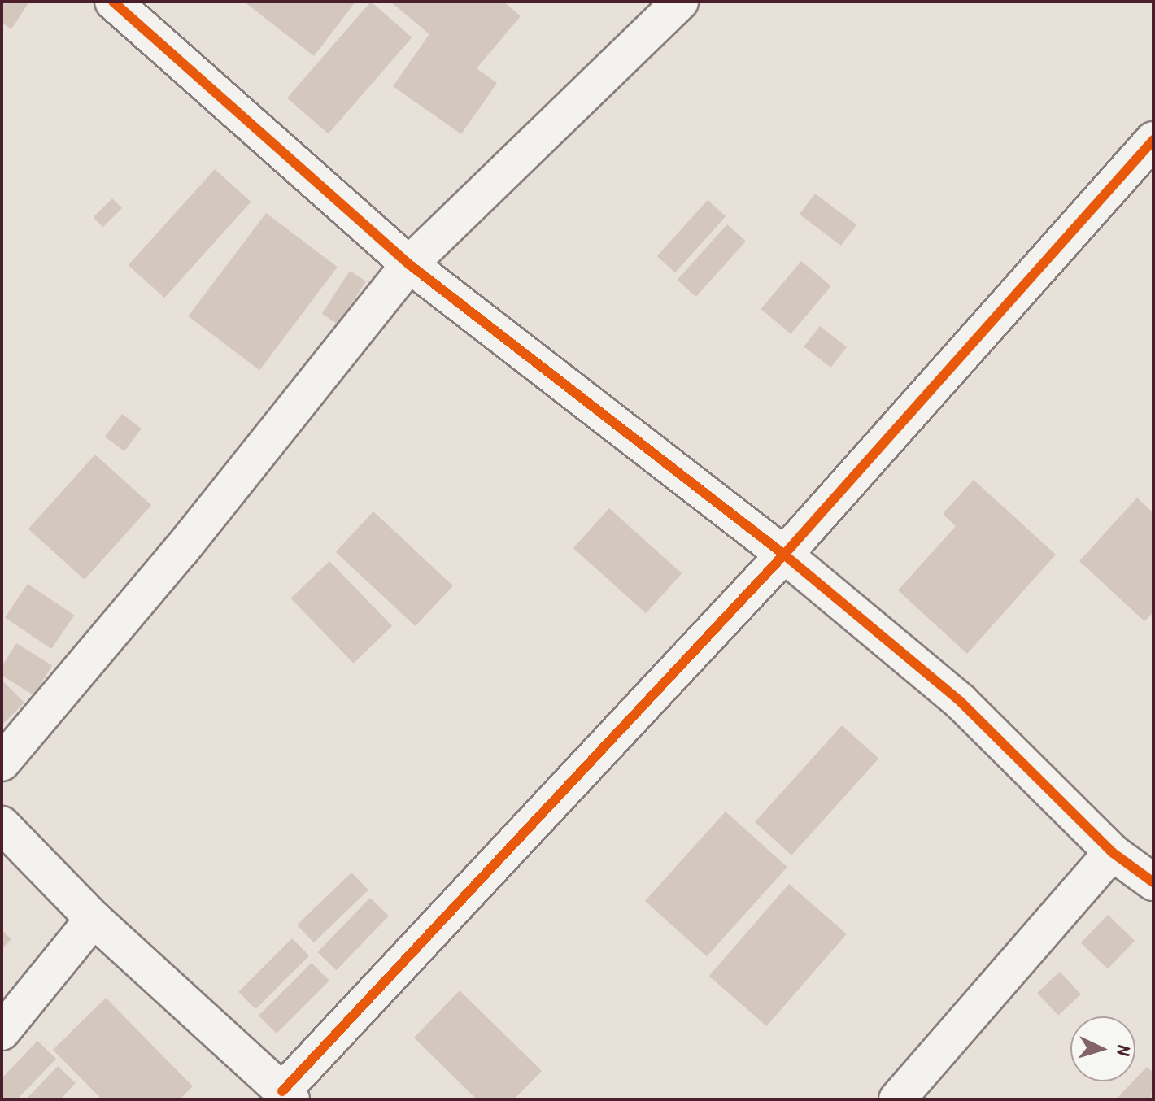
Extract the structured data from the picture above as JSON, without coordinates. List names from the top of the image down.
{
  "north": "right"
}
